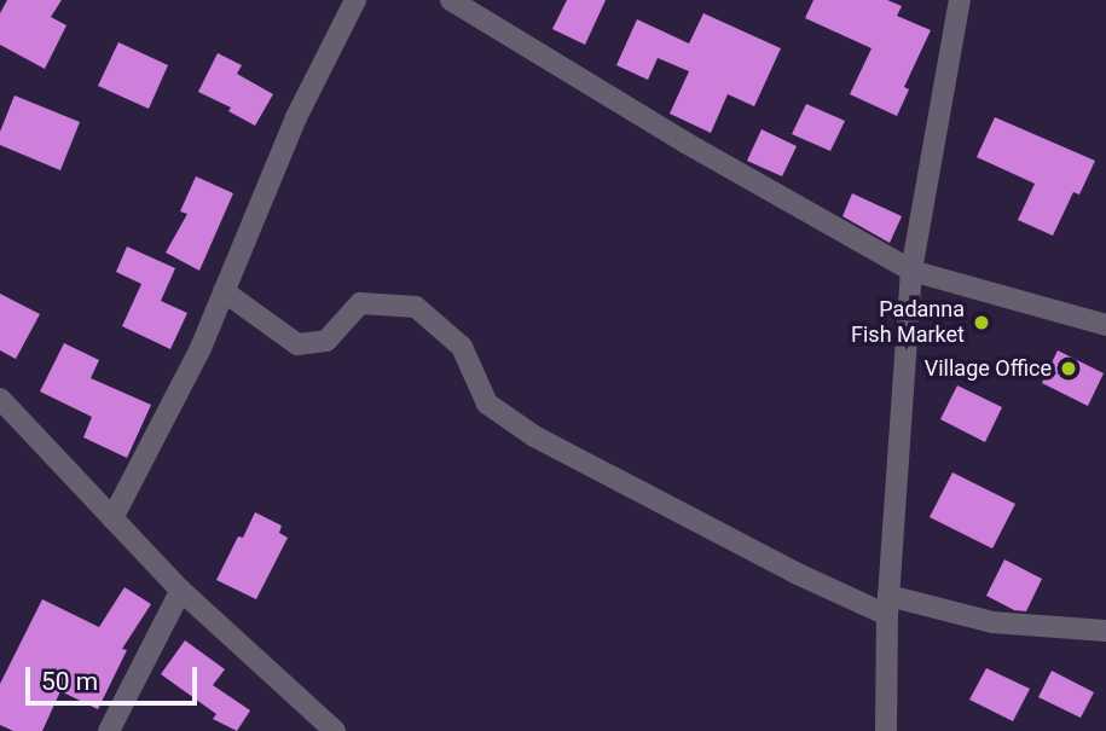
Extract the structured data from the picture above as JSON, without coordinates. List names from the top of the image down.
{
  "places": ["Padanna Fish Market", "Village Office"],
  "scale_bar": "50 m"
}
